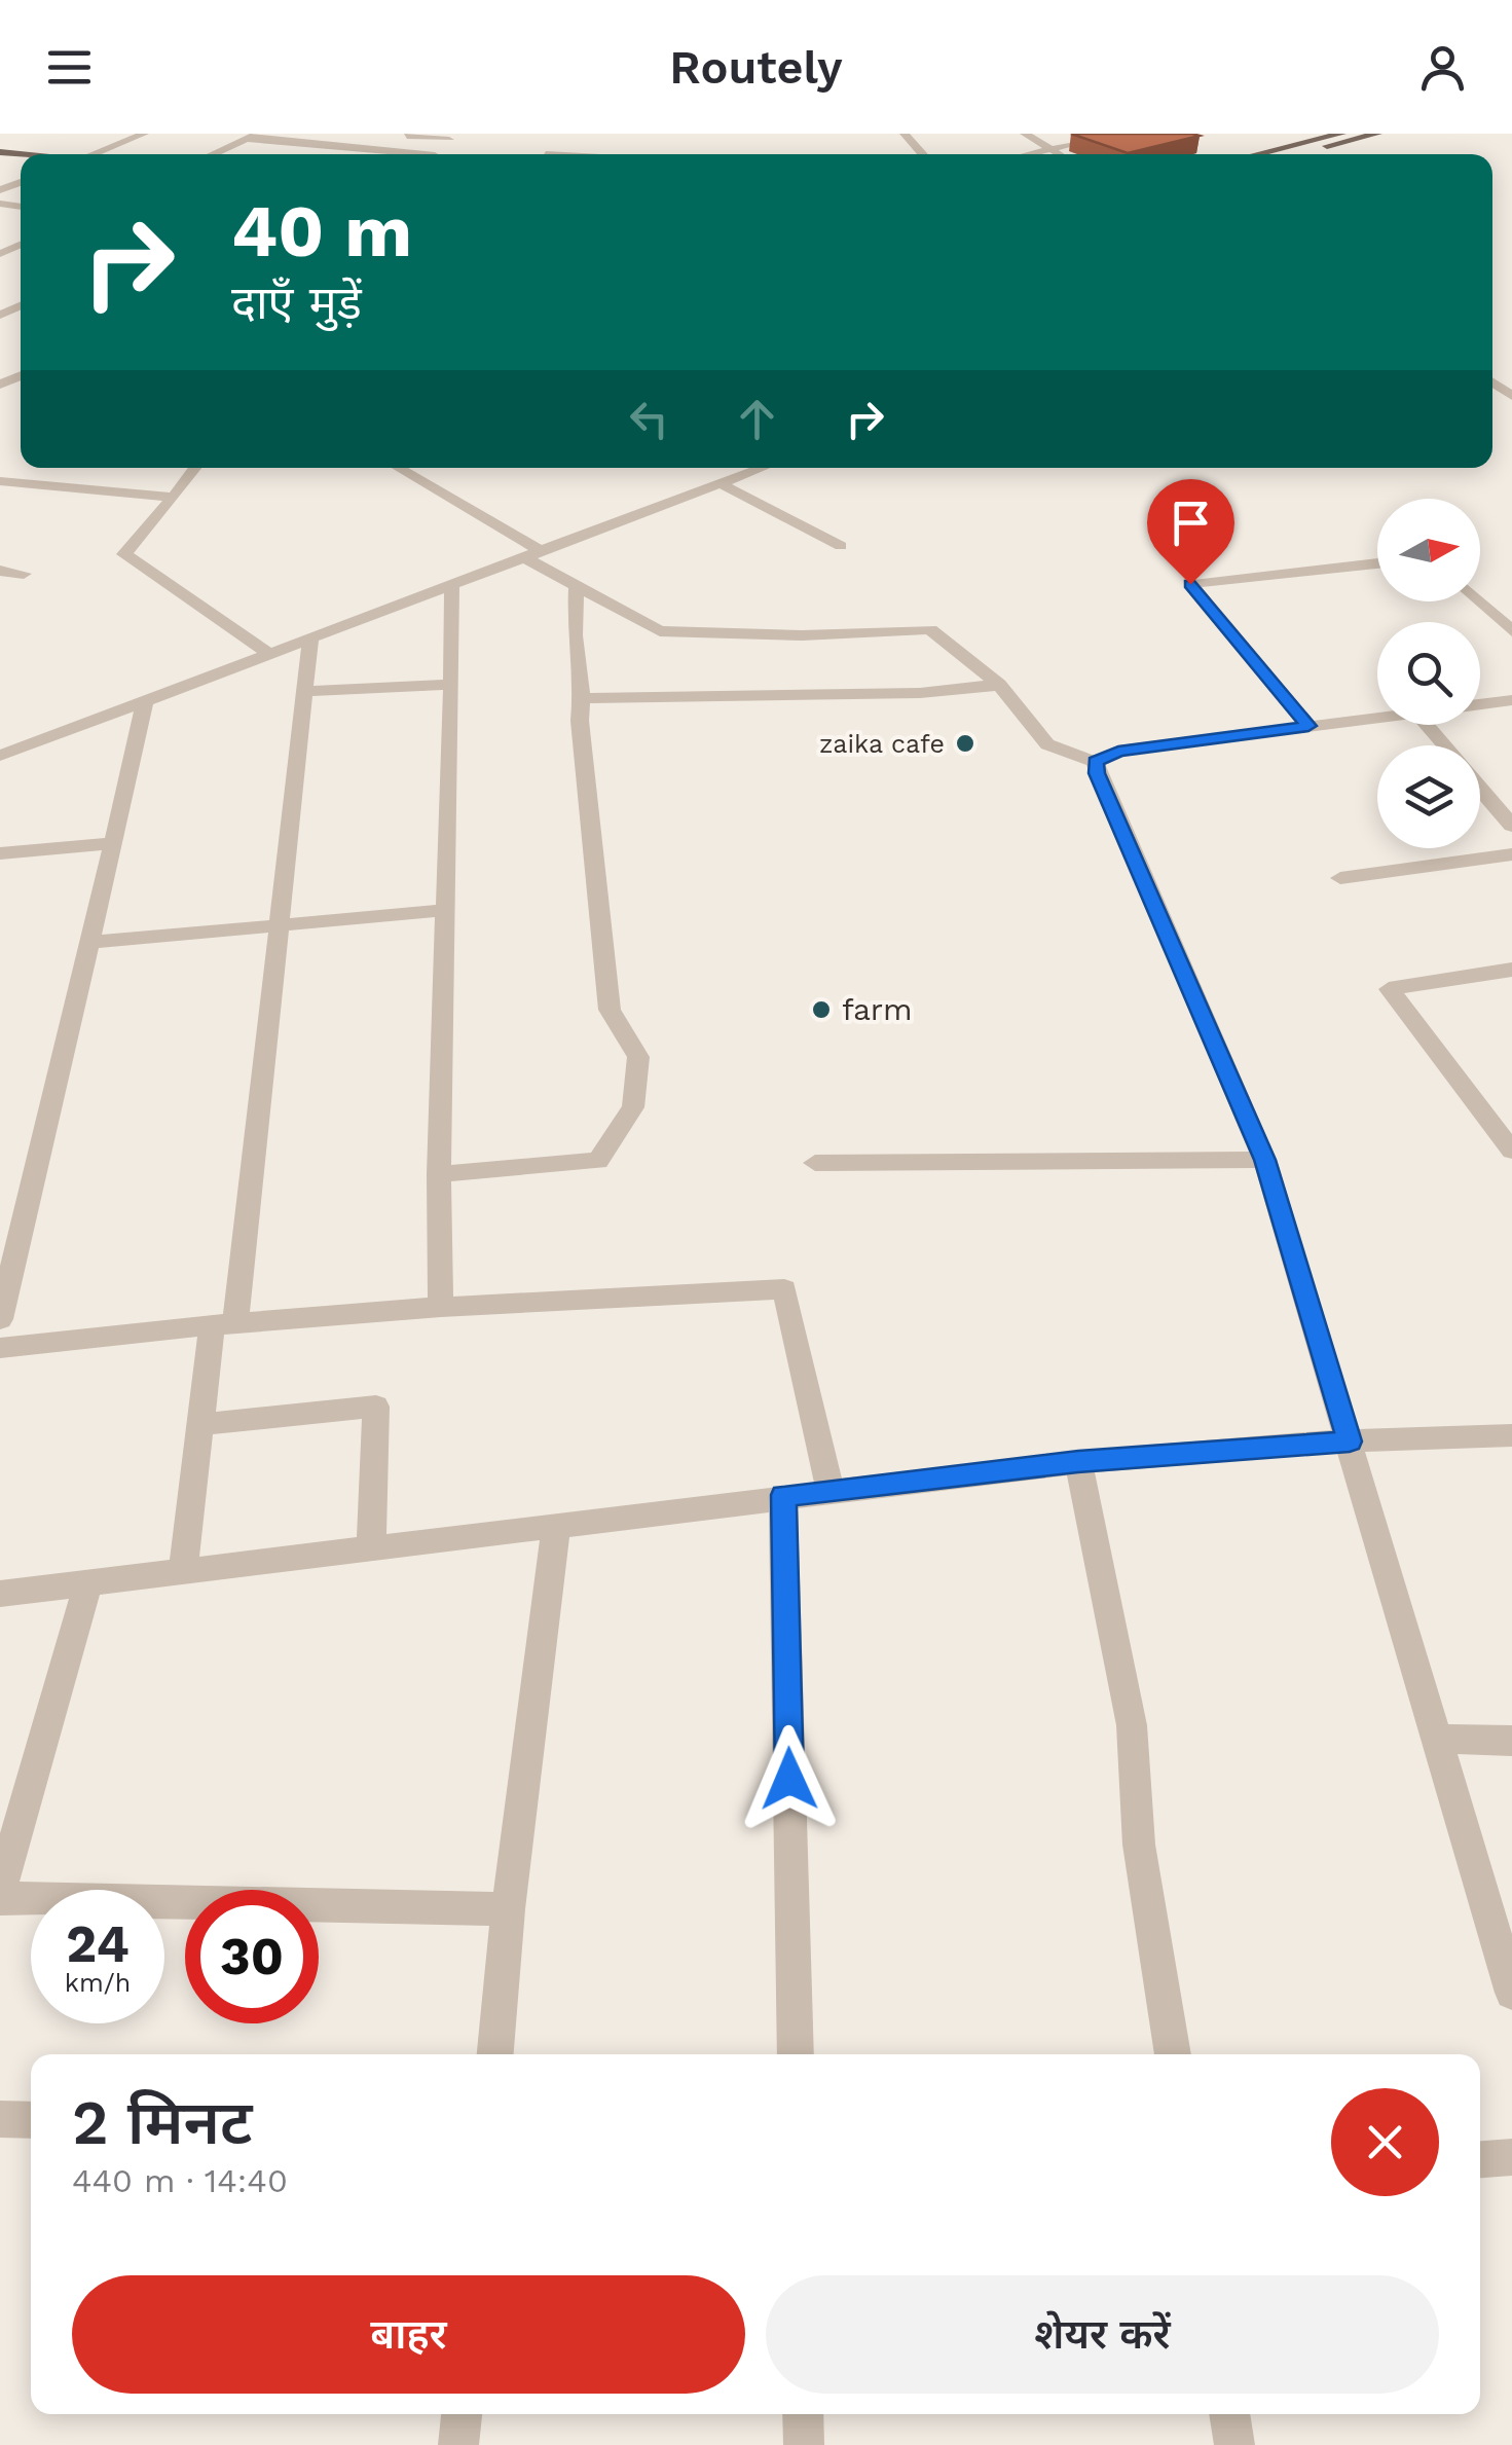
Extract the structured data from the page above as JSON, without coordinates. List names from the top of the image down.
{
  "places": ["zaika cafe", "farm"],
  "north": "right",
  "page": {
    "header": "Routely",
    "turn": ["40 m", "दाएँ मुड़ें"],
    "speed": "24 km/h",
    "limit": "30",
    "heading": ["2 मिनट", "440 m · 14:40"],
    "buttons": ["बाहर", "शेयर करें"]
  }
}
